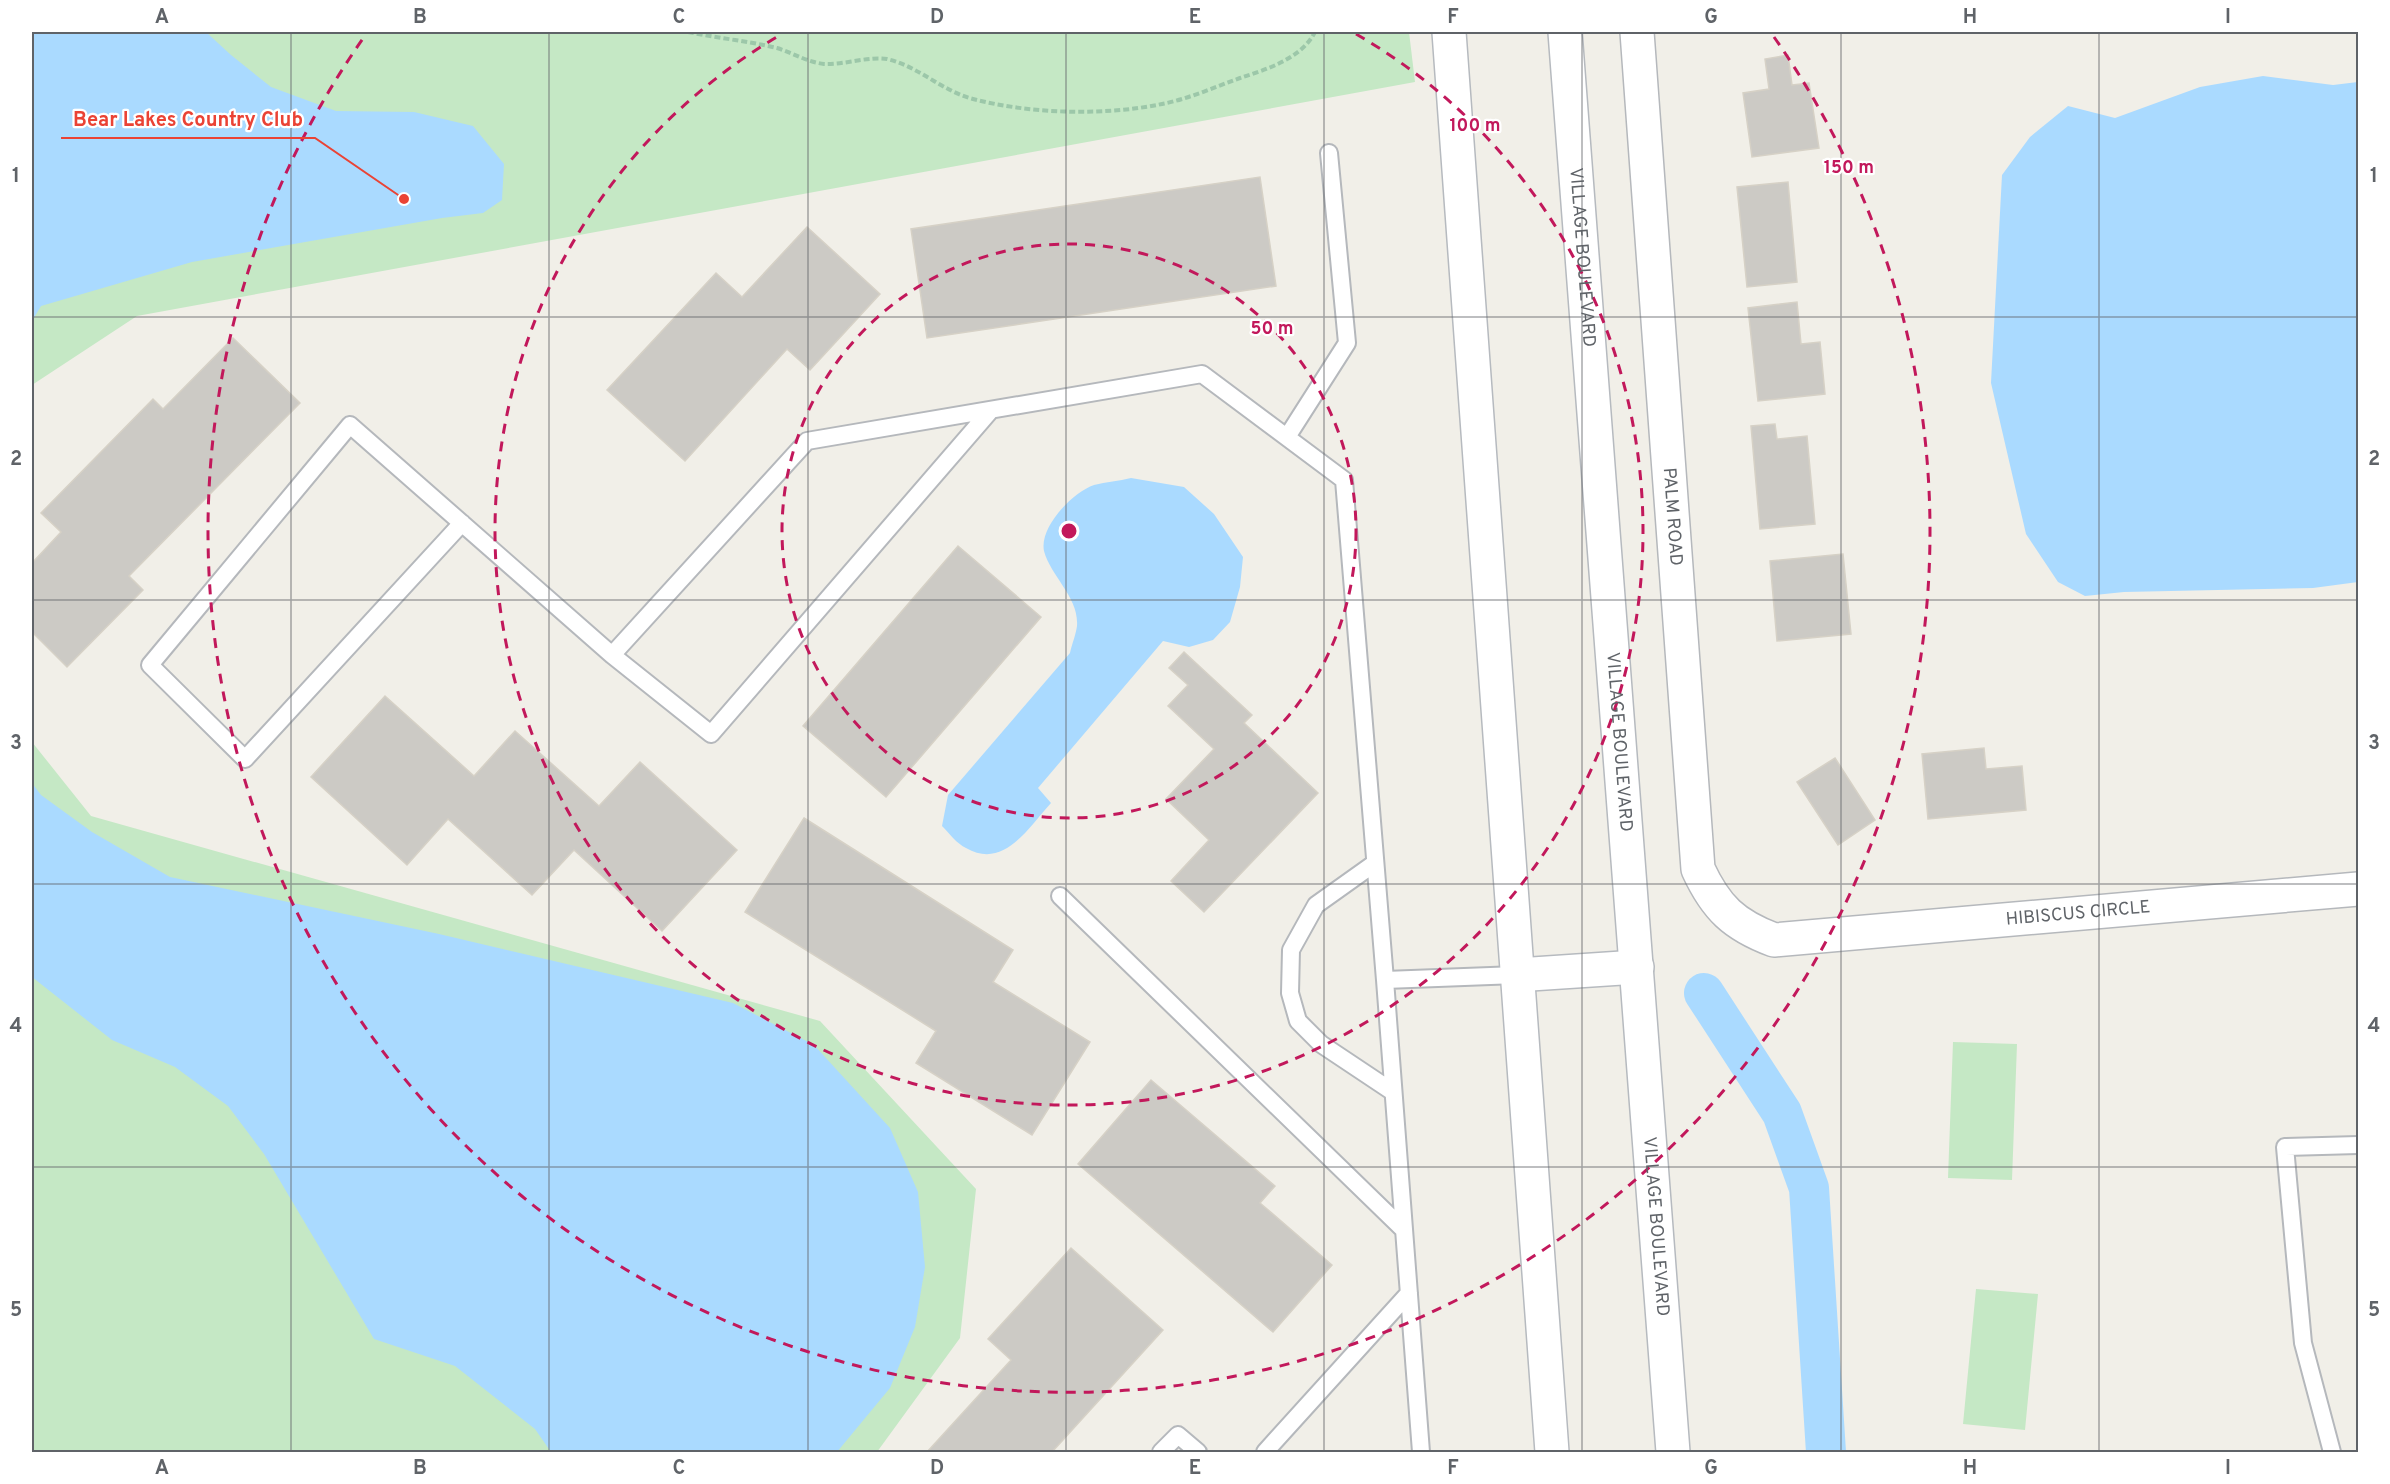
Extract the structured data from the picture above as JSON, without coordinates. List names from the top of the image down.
{
  "streets": {
    "street": ["VILLAGE BOULEVARD", "PALM ROAD", "HIBISCUS CIRCLE"]
  },
  "crossings": [
    ["PALM ROAD", "HIBISCUS CIRCLE"]
  ],
  "places": ["Bear Lakes Country Club"],
  "grid": {
    "columns": [
      "A",
      "B",
      "C",
      "D",
      "E",
      "F",
      "G",
      "H",
      "I"
    ],
    "rows": [
      "1",
      "2",
      "3",
      "4",
      "5"
    ]
  },
  "rings": ["100 m", "150 m", "50 m"]
}
